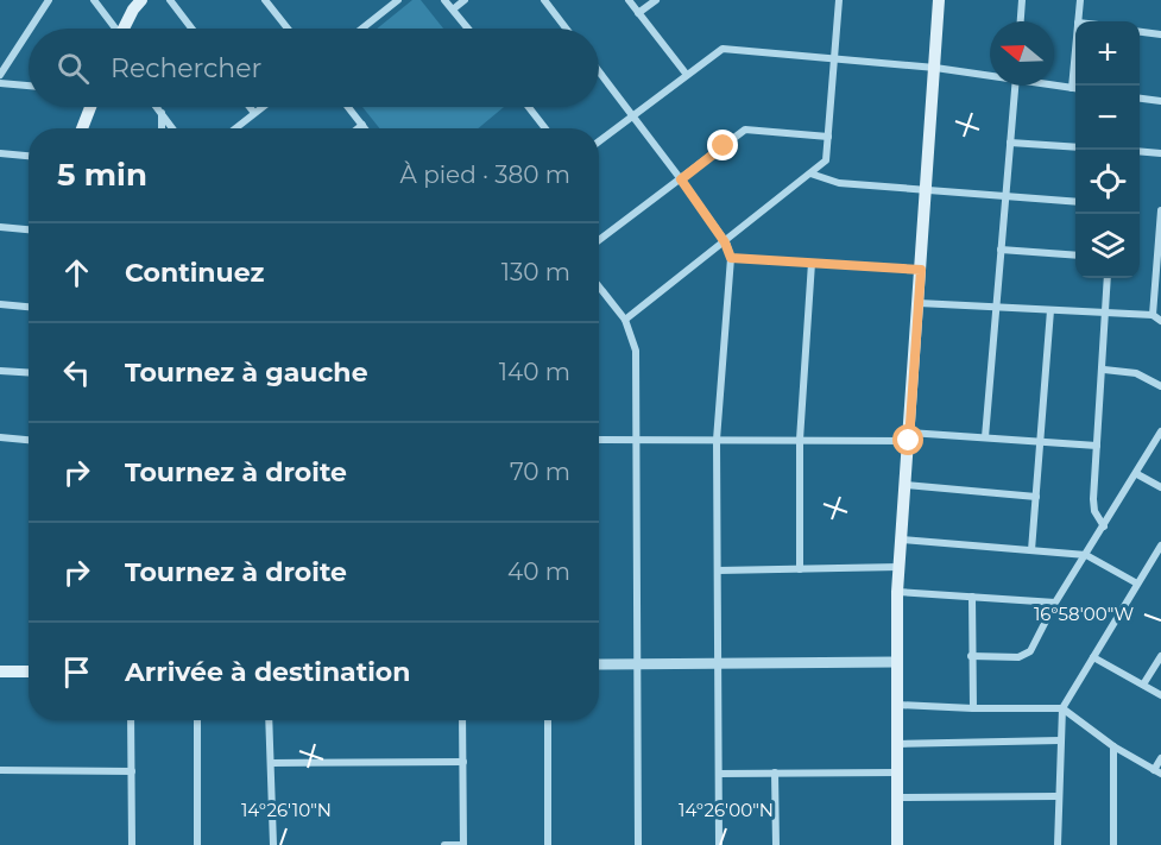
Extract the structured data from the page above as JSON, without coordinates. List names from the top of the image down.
{
  "north": "left",
  "page": {
    "map_buttons": ["+", "−"],
    "search": "Rechercher",
    "heading": ["5 min", "À pied · 380 m"],
    "list": [
      ["Continuez", "130 m"],
      ["Tournez à gauche", "140 m"],
      ["Tournez à droite", "70 m"],
      ["Tournez à droite", "40 m"],
      "Arrivée à destination"
    ]
  },
  "coordinates": ["16°58'00\"W", "14°26'10\"N", "14°26'00\"N"]
}
